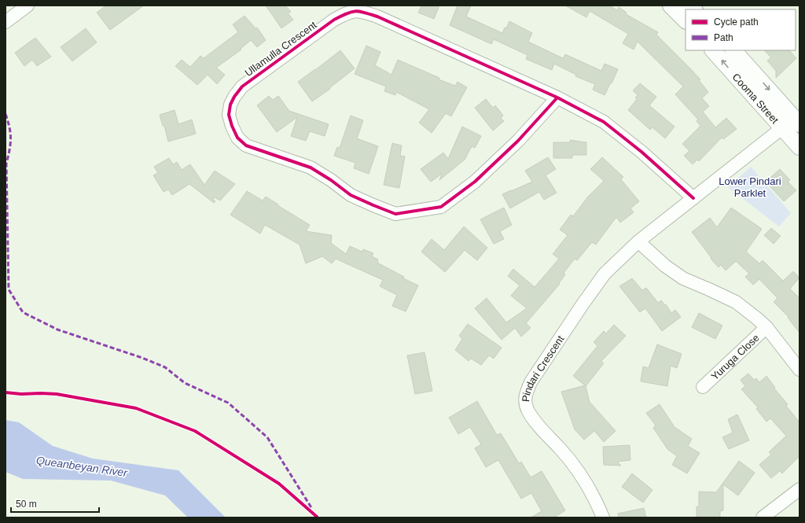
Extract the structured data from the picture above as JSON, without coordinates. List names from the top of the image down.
{
  "streets": {
    "main road": ["Cooma Street"],
    "street": ["Ullamulla Crescent", "Yuruga Close", "Pindari Crescent"]
  },
  "crossings": [
    ["Ullamulla Crescent", "Pindari Crescent"],
    ["Cooma Street", "Pindari Crescent"]
  ],
  "water": ["Queanbeyan River"],
  "parks": ["Lower Pindari Parklet"],
  "legend": ["Cycle path", "Path"],
  "scale_bar": "50 m"
}
